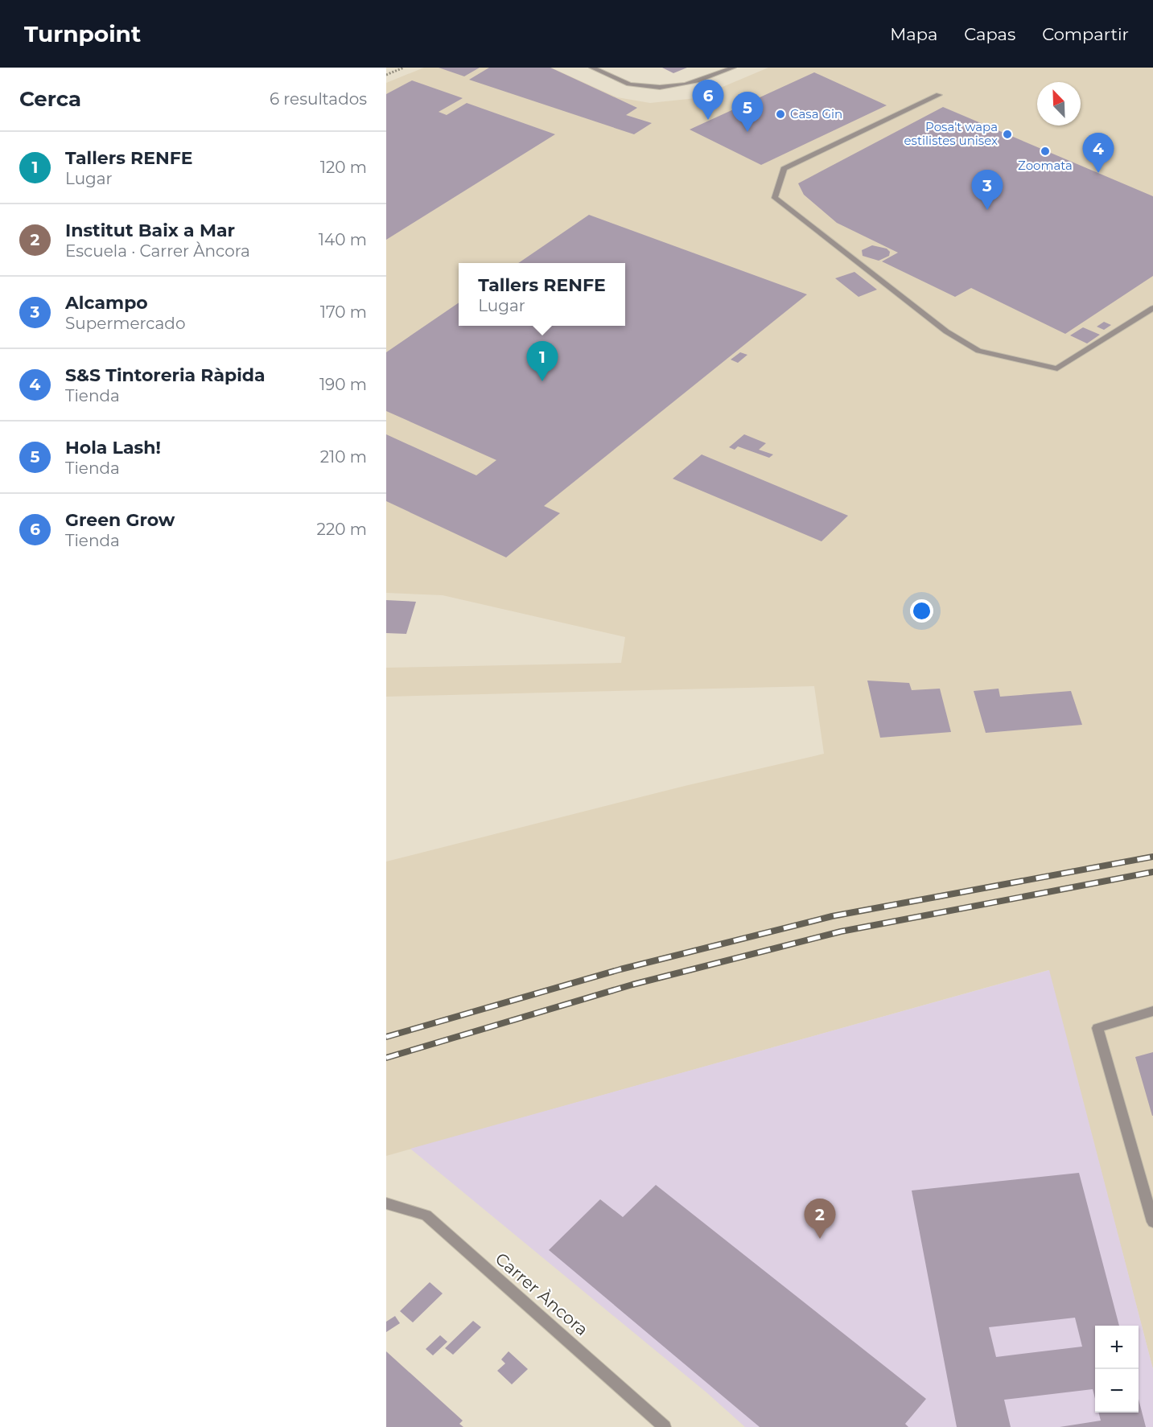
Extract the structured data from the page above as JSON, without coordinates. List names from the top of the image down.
{
  "streets": {
    "street": ["Carrer Àncora"]
  },
  "places": ["Casa Gin", "Posa't wapa estilistes unisex", "Zoomata"],
  "north": "top left",
  "page": {
    "header": "Turnpoint",
    "nav": ["Mapa", "Capas", "Compartir"],
    "heading": ["Cerca", "6 resultados"],
    "pins": [
      "6",
      "5",
      "4",
      "3",
      "1",
      "2"
    ],
    "list": [
      {
        "mark": "1",
        "name": "Tallers RENFE",
        "note": "Lugar",
        "value": "120 m"
      },
      {
        "mark": "2",
        "name": "Institut Baix a Mar",
        "note": "Escuela · Carrer Àncora",
        "value": "140 m"
      },
      {
        "mark": "3",
        "name": "Alcampo",
        "note": "Supermercado",
        "value": "170 m"
      },
      {
        "mark": "4",
        "name": "S&S Tintoreria Ràpida",
        "note": "Tienda",
        "value": "190 m"
      },
      {
        "mark": "5",
        "name": "Hola Lash!",
        "note": "Tienda",
        "value": "210 m"
      },
      {
        "mark": "6",
        "name": "Green Grow",
        "note": "Tienda",
        "value": "220 m"
      }
    ],
    "popup": ["Tallers RENFE", "Lugar"],
    "map_buttons": ["+", "−"]
  }
}
